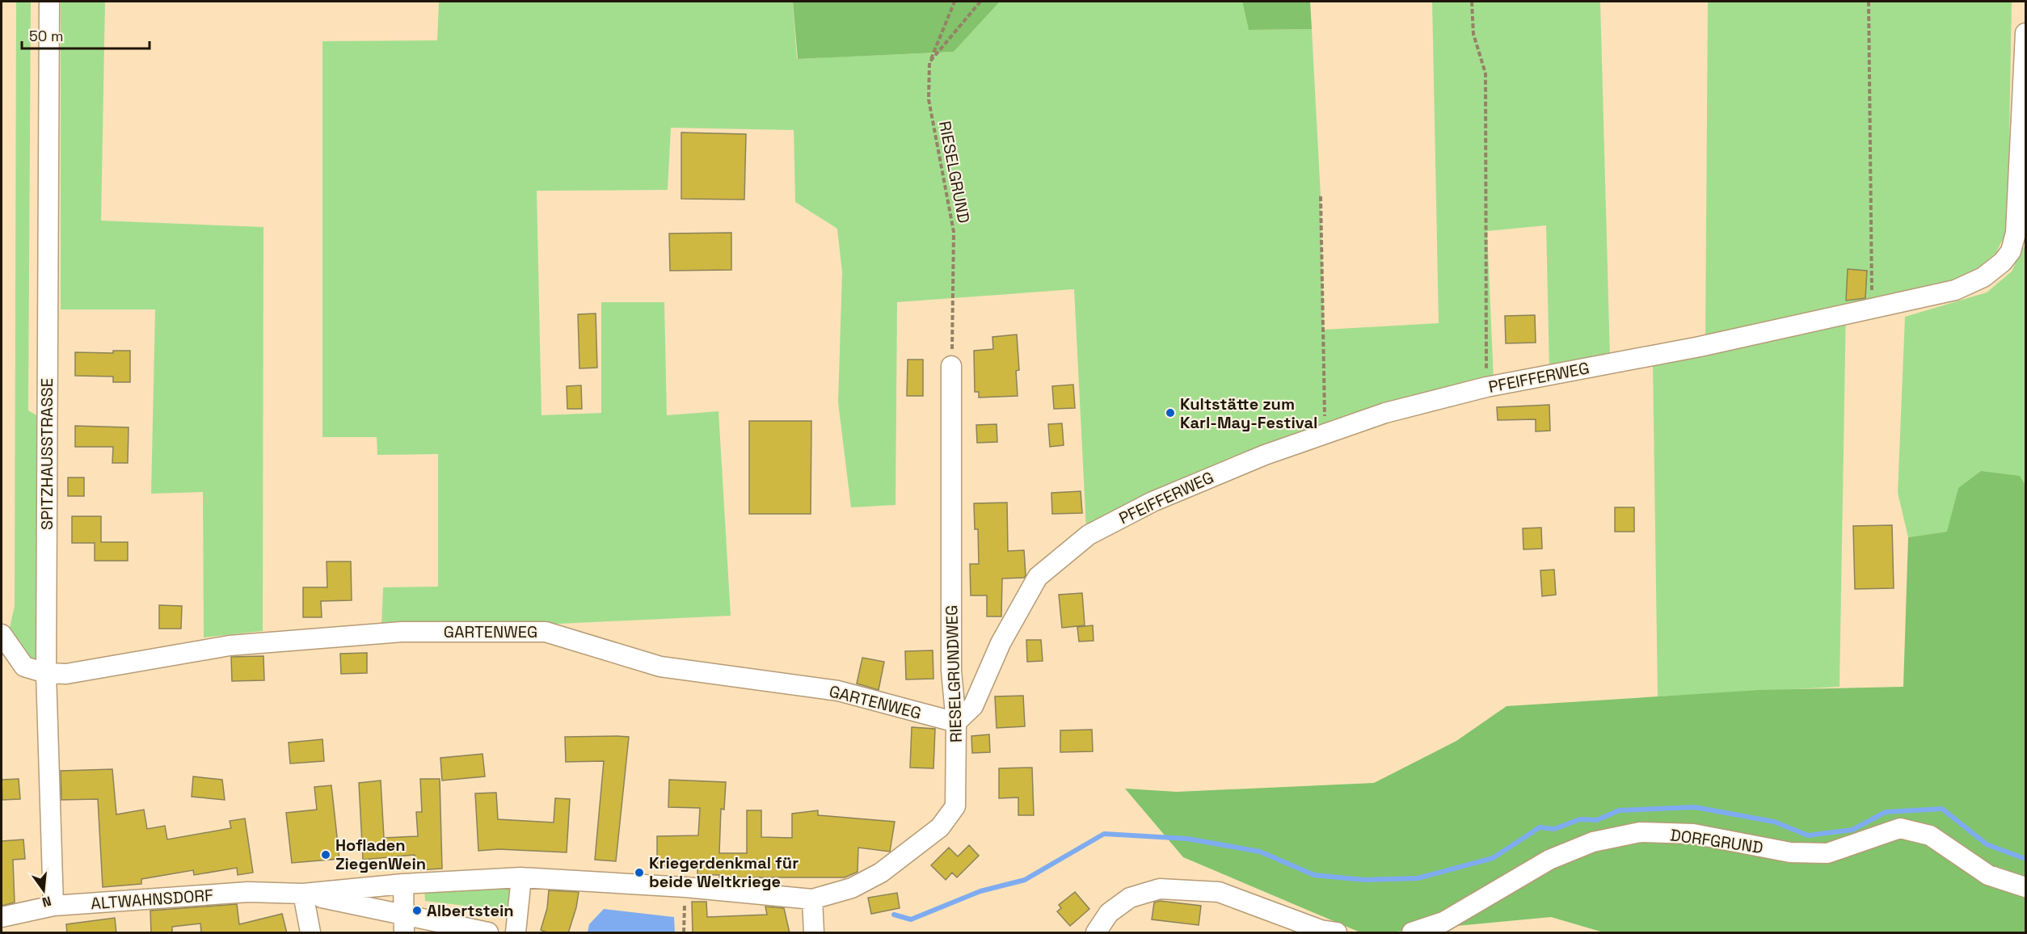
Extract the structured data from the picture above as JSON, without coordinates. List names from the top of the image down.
{
  "streets": {
    "street": [
      "PFEIFFERWEG",
      "SPITZHAUSSTRASSE",
      "GARTENWEG",
      "RIESELGRUNDWEG",
      "DORFGRUND",
      "ALTWAHNSDORF"
    ],
    "path": ["RIESELGRUND"]
  },
  "crossings": [
    ["RIESELGRUND", "RIESELGRUNDWEG"],
    ["PFEIFFERWEG", "GARTENWEG"],
    ["PFEIFFERWEG", "RIESELGRUNDWEG"],
    ["SPITZHAUSSTRASSE", "GARTENWEG"],
    ["SPITZHAUSSTRASSE", "ALTWAHNSDORF"],
    ["GARTENWEG", "RIESELGRUNDWEG"],
    ["RIESELGRUNDWEG", "ALTWAHNSDORF"]
  ],
  "places": [
    "Kultstätte zum Karl-May-Festival",
    "Hofladen ZiegenWein",
    "Kriegerdenkmal für beide Weltkriege",
    "Albertstein"
  ],
  "scale_bar": "50 m",
  "north": "bottom"
}
